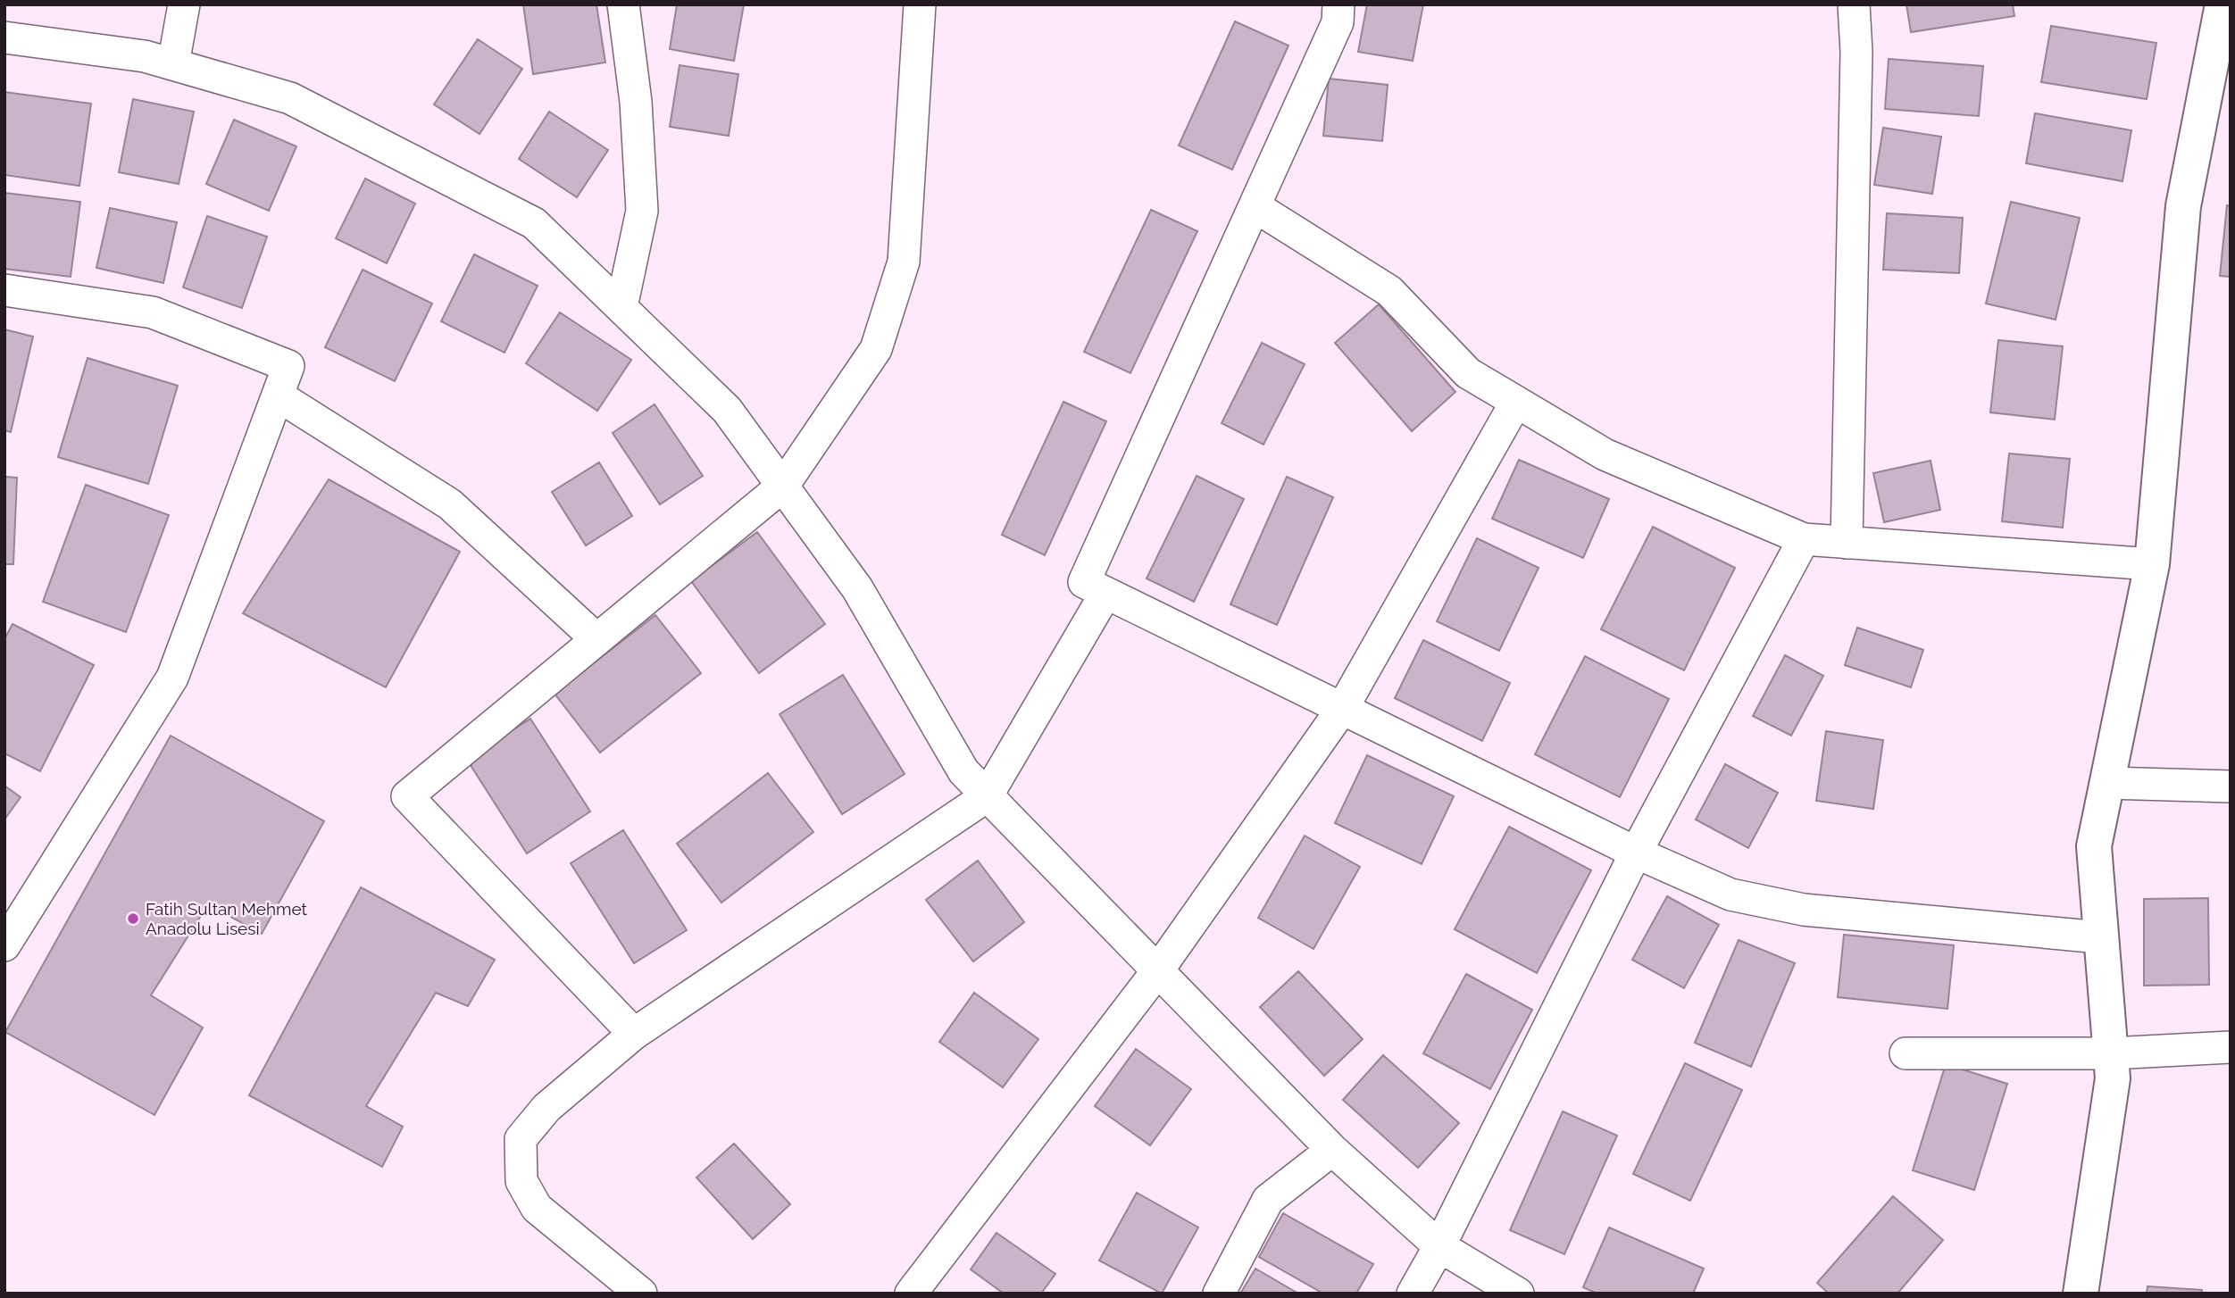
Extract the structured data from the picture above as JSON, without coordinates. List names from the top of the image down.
{
  "places": ["Fatih Sultan Mehmet Anadolu Lisesi"]
}
